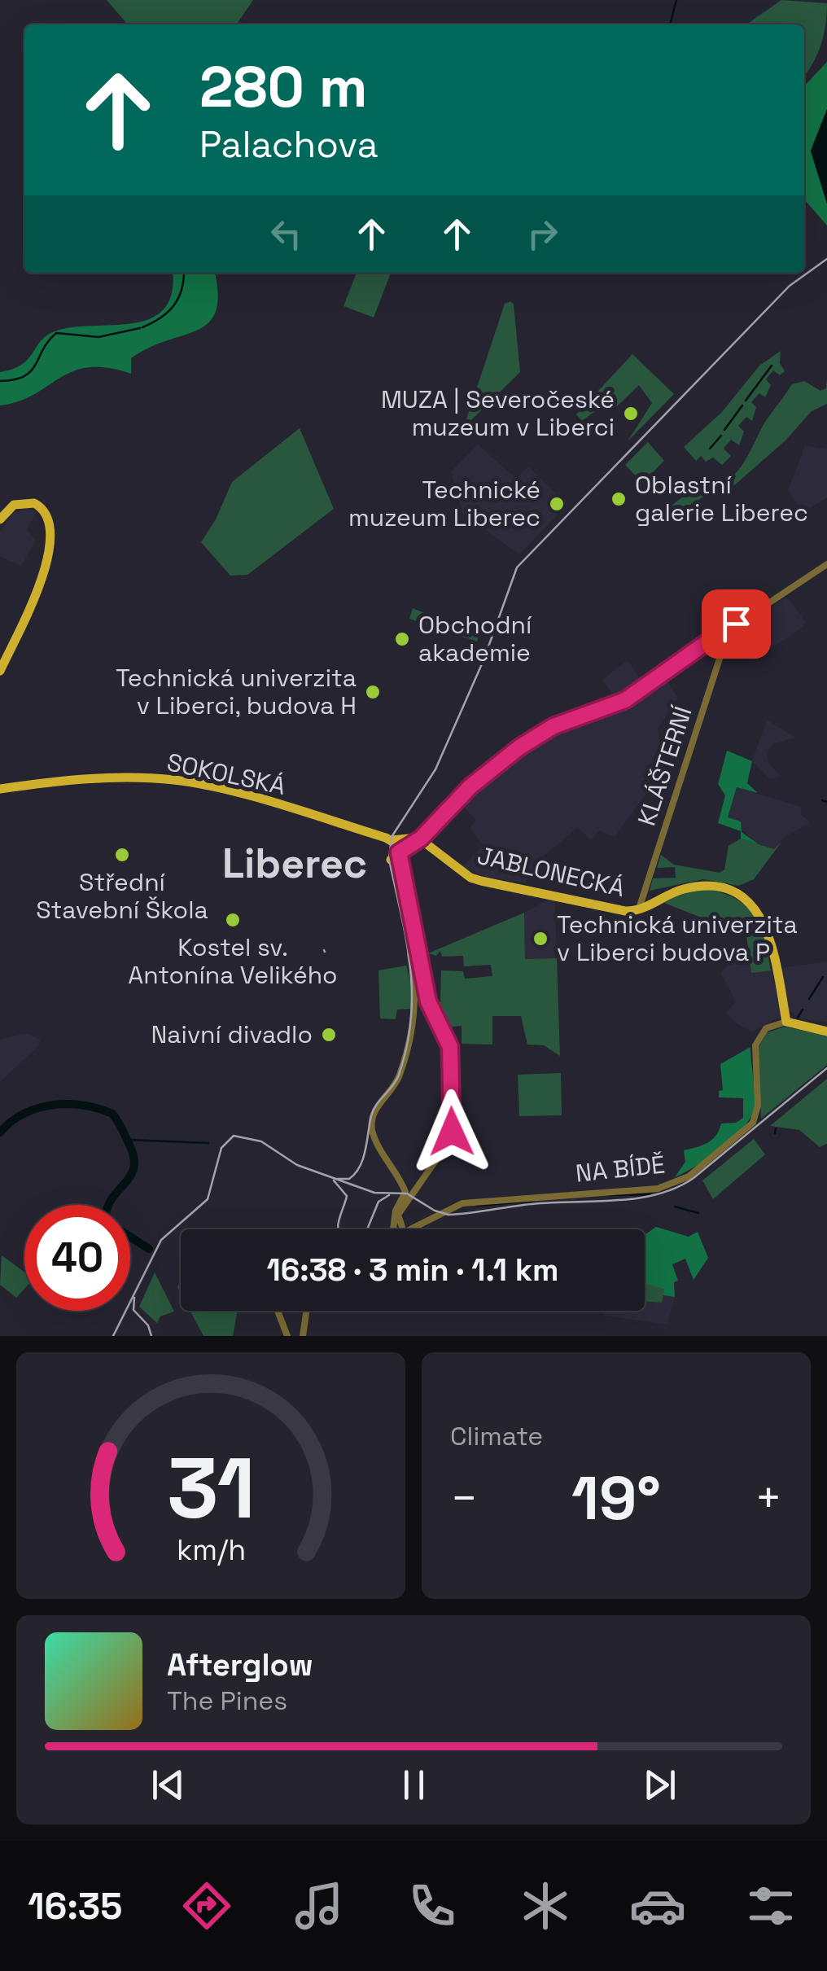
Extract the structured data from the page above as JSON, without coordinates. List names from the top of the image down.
{
  "streets": {
    "main road": ["SOKOLSKÁ", "JABLONECKÁ"],
    "street": ["KLÁŠTERNÍ", "NA BÍDĚ"]
  },
  "crossings": [
    ["KLÁŠTERNÍ", "JABLONECKÁ"],
    ["JABLONECKÁ", "NA BÍDĚ"]
  ],
  "districts": ["Liberec"],
  "places": [
    "MUZA | Severočeské muzeum v Liberci",
    "Oblastní galerie Liberec",
    "Technické muzeum Liberec",
    "Obchodní akademie",
    "Technická univerzita v Liberci, budova H",
    "Střední Stavební Škola",
    "Kostel sv. Antonína Velikého",
    "Technická univerzita v Liberci budova P",
    "Naivní divadlo"
  ],
  "page": {
    "turn": ["280 m", "Palachova"],
    "limit": "40",
    "trip": "16:38 · 3 min · 1.1 km",
    "tile": "Climate",
    "heat": ["−", "19°", "+"],
    "song": ["Afterglow", "The Pines"],
    "tabs": "16:35",
    "gauge": ["31", "km/h"]
  }
}
